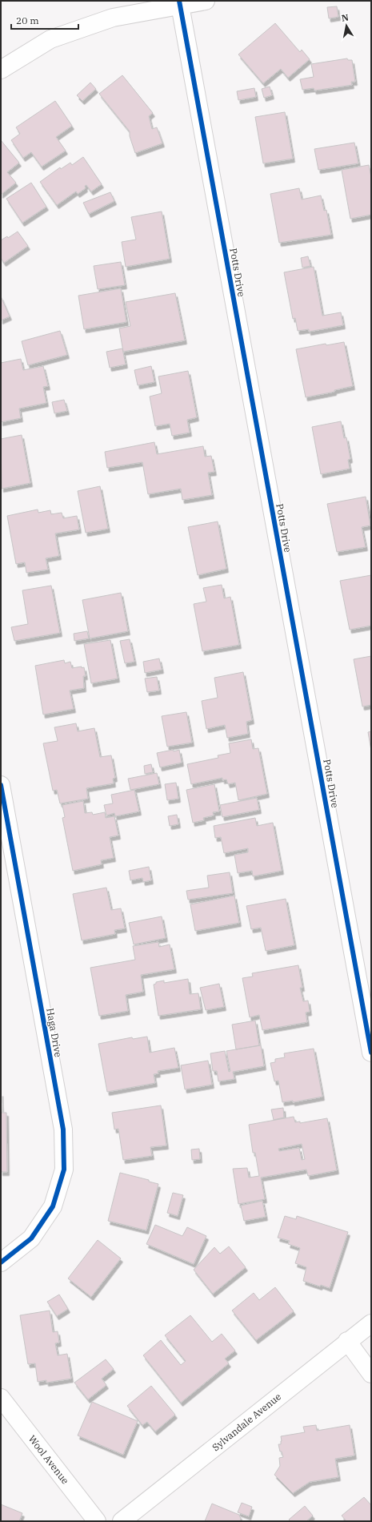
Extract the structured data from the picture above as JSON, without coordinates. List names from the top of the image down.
{
  "streets": {
    "street": [
      "Potts Drive",
      "Haga Drive",
      "Sylvandale Avenue",
      "Wool Avenue"
    ]
  },
  "scale_bar": "20 m",
  "north": "top"
}
